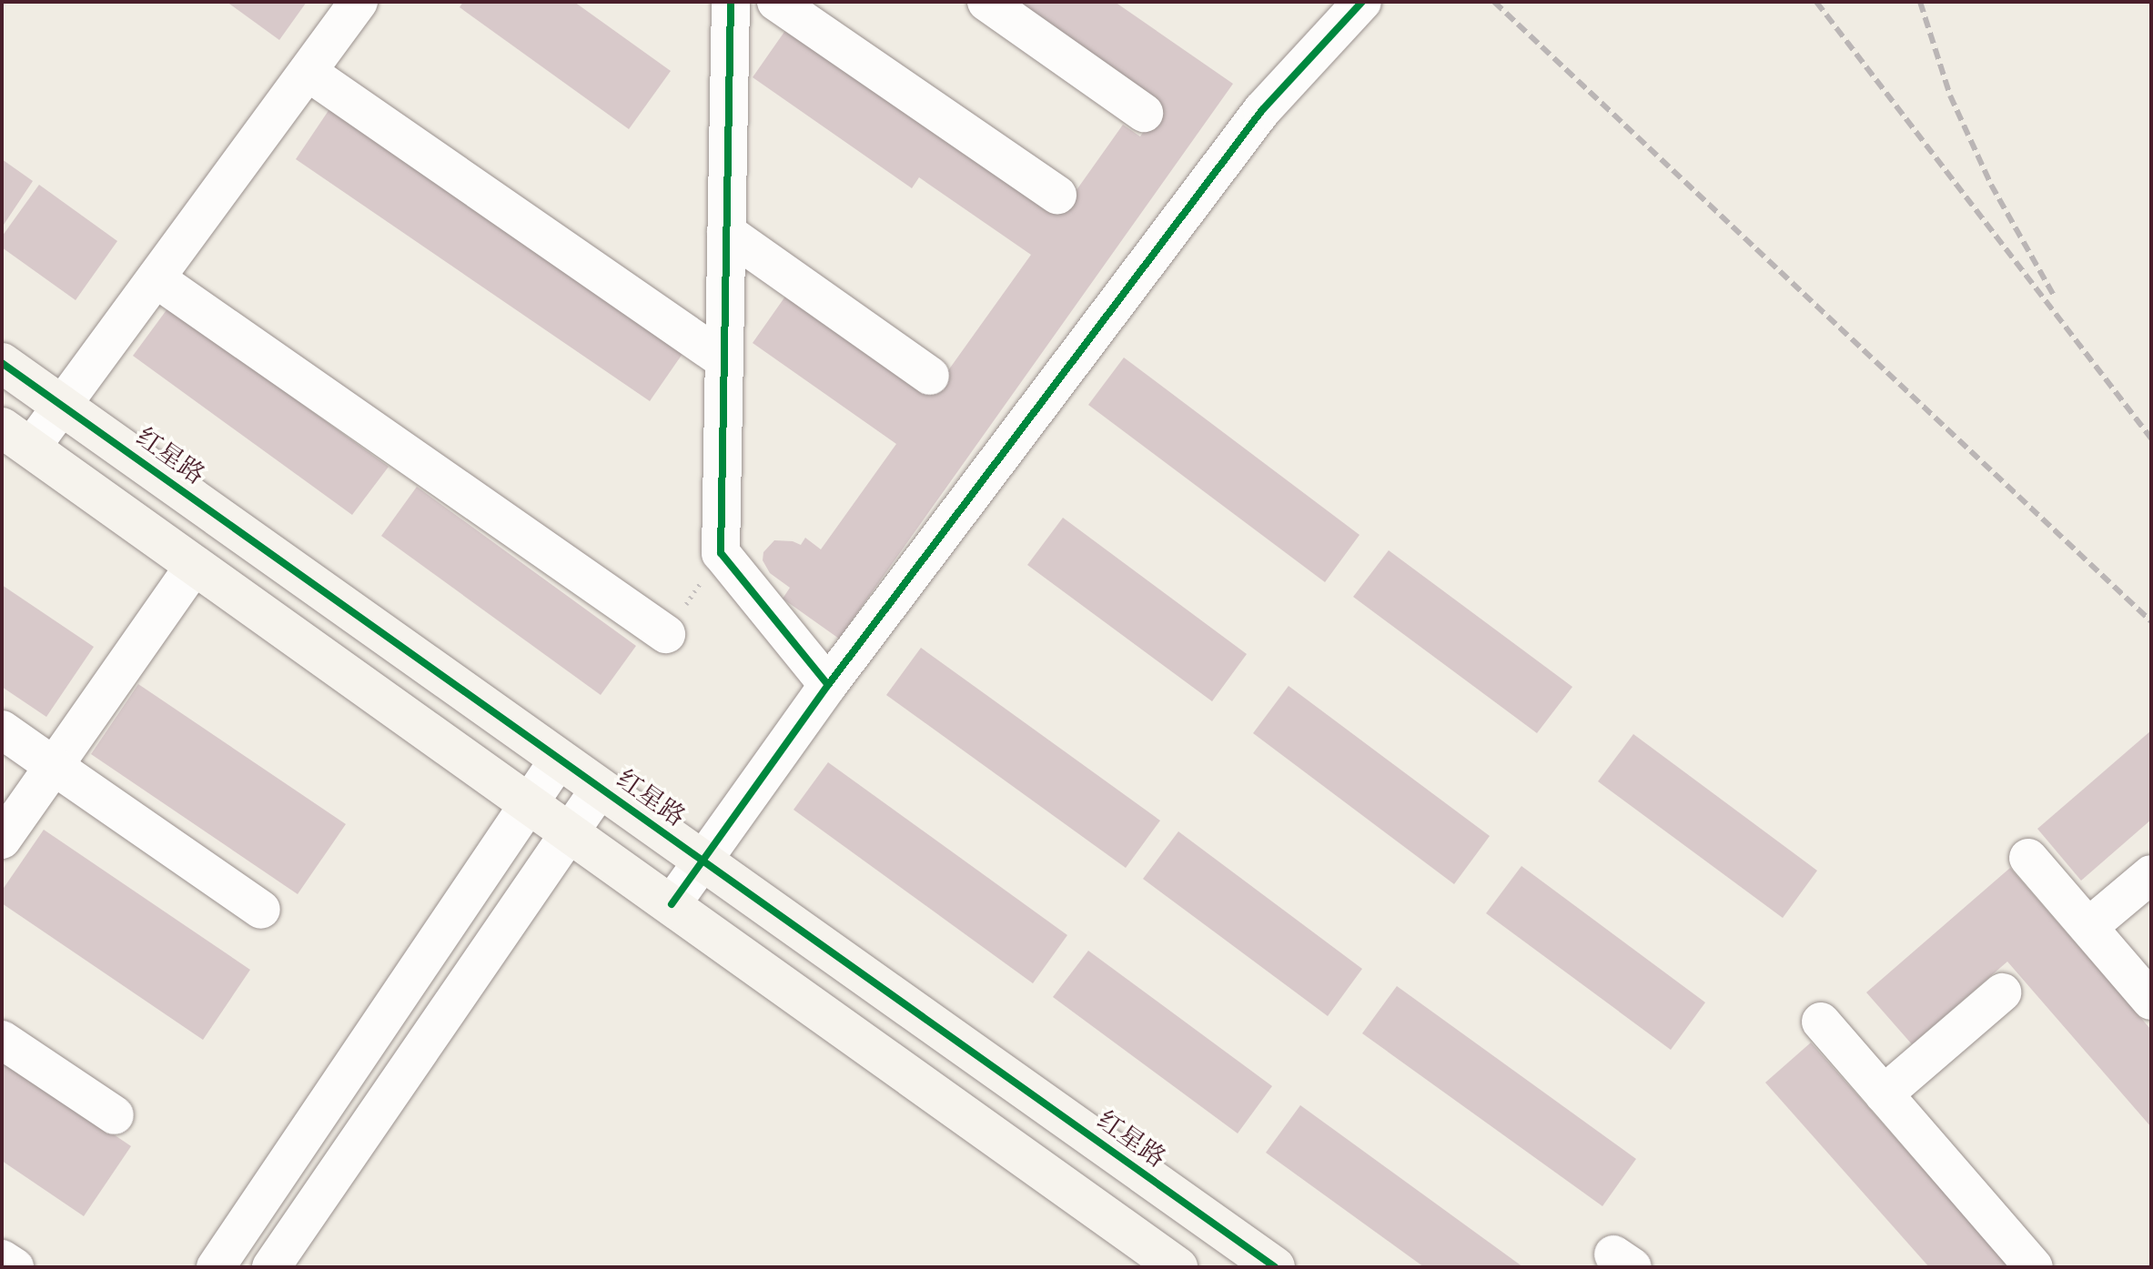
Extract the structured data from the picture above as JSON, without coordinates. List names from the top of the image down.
{
  "streets": {
    "street": ["红星路"]
  }
}
